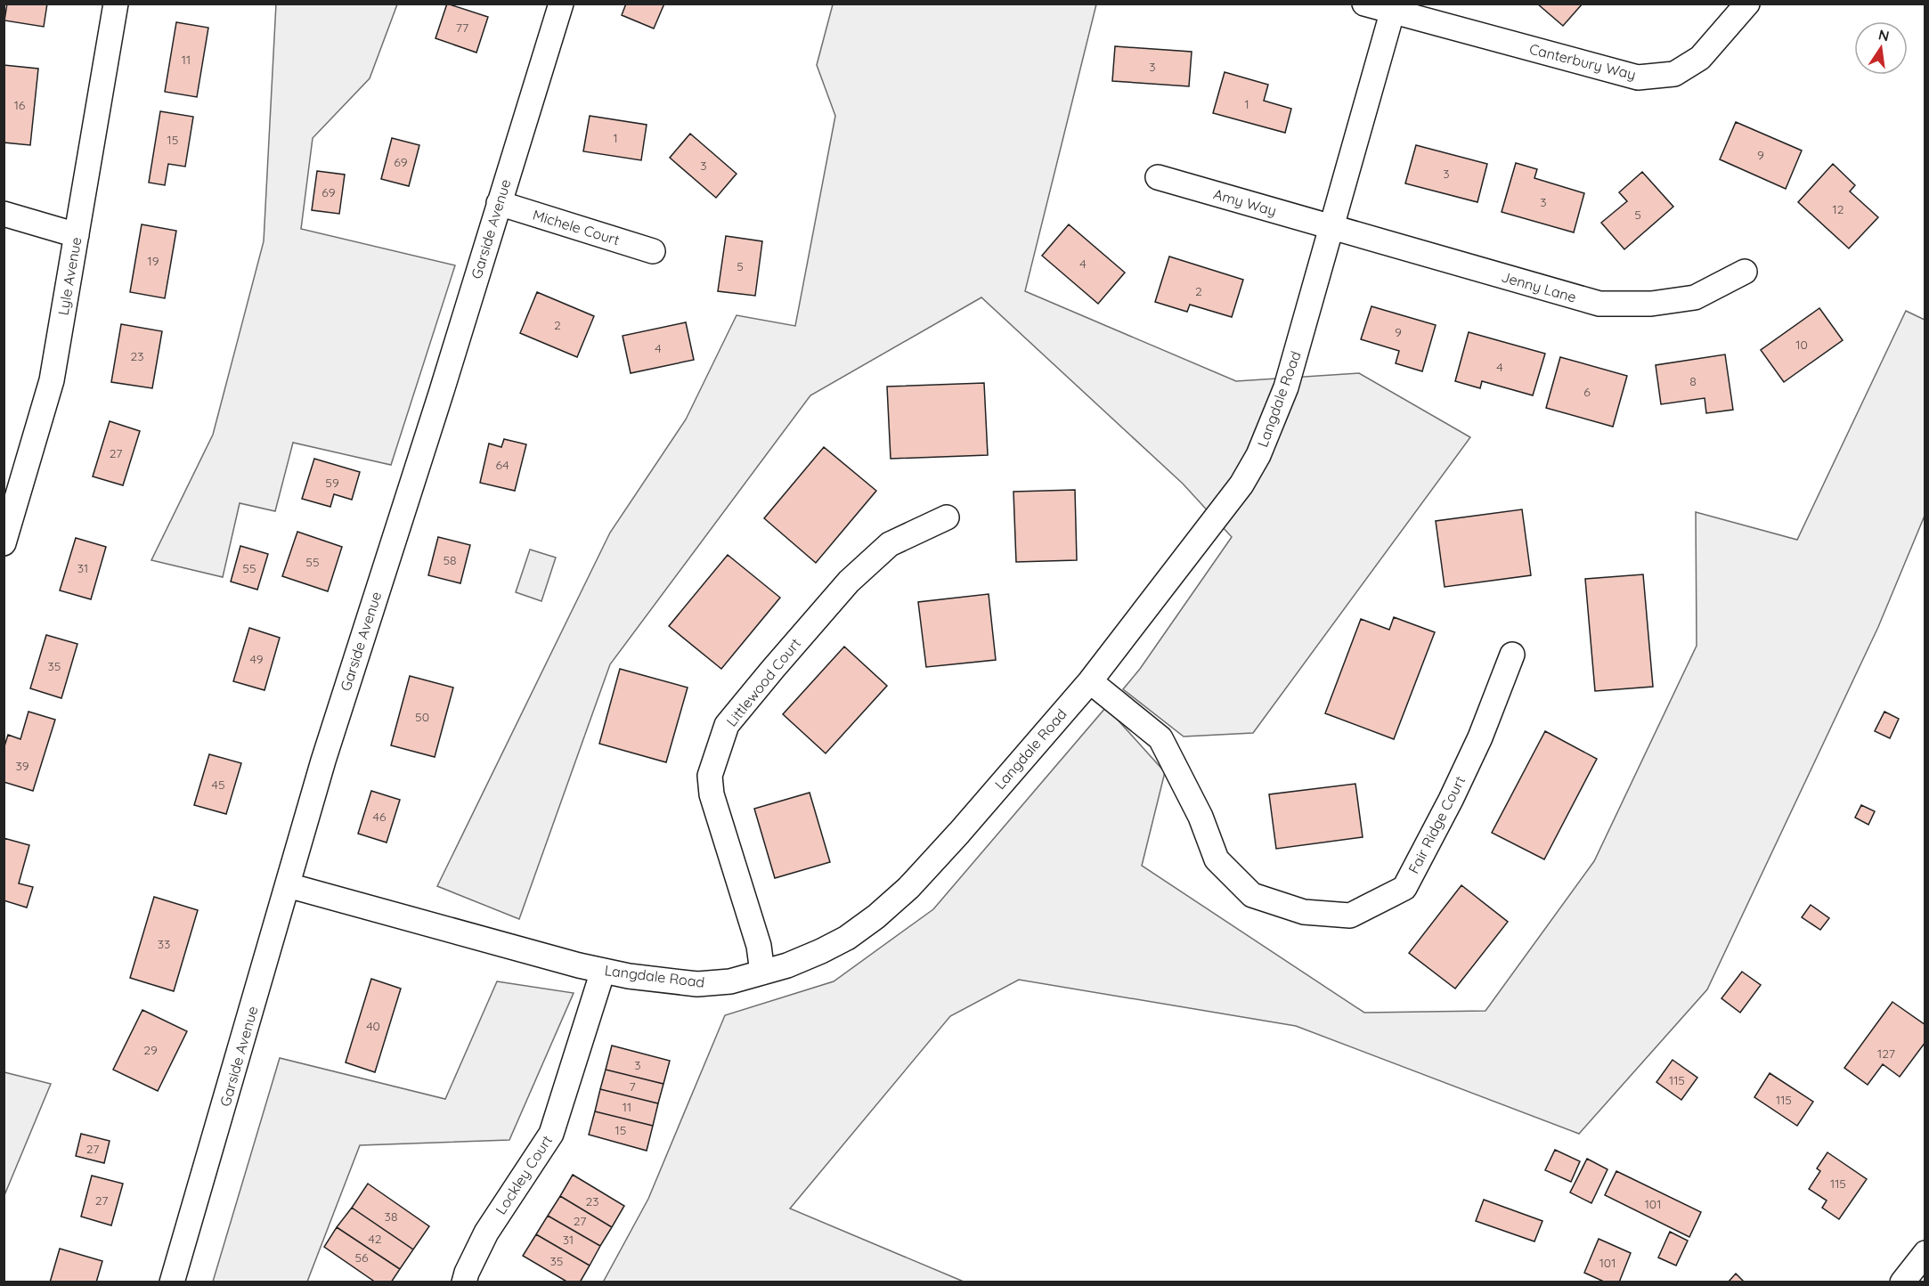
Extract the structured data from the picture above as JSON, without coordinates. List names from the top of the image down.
{
  "streets": {
    "street": [
      "Canterbury Way",
      "Amy Way",
      "Michele Court",
      "Garside Avenue",
      "Lyle Avenue",
      "Jenny Lane",
      "Langdale Road",
      "Littlewood Court",
      "Fair Ridge Court",
      "Lockley Court"
    ]
  },
  "crossings": [
    ["Canterbury Way", "Langdale Road"],
    ["Amy Way", "Jenny Lane"],
    ["Amy Way", "Langdale Road"],
    ["Michele Court", "Garside Avenue"],
    ["Garside Avenue", "Langdale Road"],
    ["Jenny Lane", "Langdale Road"],
    ["Langdale Road", "Littlewood Court"],
    ["Langdale Road", "Fair Ridge Court"],
    ["Langdale Road", "Lockley Court"]
  ],
  "house_numbers": [
    "77",
    "11",
    "3",
    "1",
    "16",
    "1",
    "15",
    "9",
    "69",
    "3",
    "3",
    "69",
    "3",
    "12",
    "5",
    "19",
    "4",
    "5",
    "2",
    "2",
    "9",
    "10",
    "4",
    "23",
    "4",
    "8",
    "6",
    "27",
    "64",
    "59",
    "58",
    "55",
    "31",
    "55",
    "49",
    "35",
    "50",
    "39",
    "45",
    "46",
    "33",
    "40",
    "29",
    "127",
    "3",
    "115",
    "7",
    "115",
    "11",
    "15",
    "27",
    "115",
    "27",
    "23",
    "101",
    "38",
    "27",
    "42",
    "31",
    "56",
    "35",
    "101"
  ],
  "north": "top"
}
